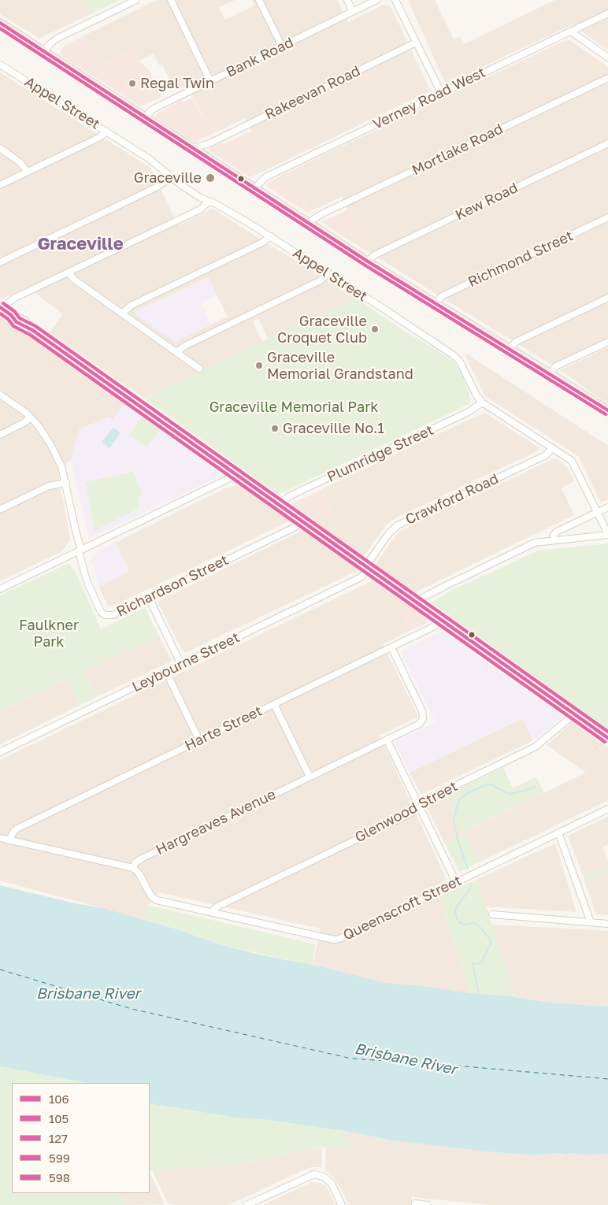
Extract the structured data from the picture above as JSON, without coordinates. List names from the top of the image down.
{
  "streets": {
    "street": [
      "Bank Road",
      "Rakeevan Road",
      "Verney Road West",
      "Appel Street",
      "Mortlake Road",
      "Kew Road",
      "Richmond Street",
      "Plumridge Street",
      "Crawford Road",
      "Richardson Street",
      "Leybourne Street",
      "Harte Street",
      "Glenwood Street",
      "Hargreaves Avenue",
      "Queenscroft Street"
    ]
  },
  "crossings": [
    ["Appel Street", "Plumridge Street"],
    ["Appel Street", "Crawford Road"],
    ["Crawford Road", "Leybourne Street"],
    ["Harte Street", "Hargreaves Avenue"],
    ["Glenwood Street", "Queenscroft Street"],
    ["Hargreaves Avenue", "Queenscroft Street"]
  ],
  "districts": ["Graceville"],
  "water": ["Brisbane River"],
  "parks": ["Graceville Memorial Park", "Faulkner Park"],
  "places": [
    "Regal Twin",
    "Graceville",
    "Graceville Croquet Club",
    "Graceville Memorial Grandstand",
    "Graceville No.1"
  ],
  "lines": [
    "transit line 599",
    "transit line 598",
    "transit line 127",
    "transit line 106",
    "transit line 105"
  ],
  "legend": [
    "106",
    "105",
    "127",
    "599",
    "598"
  ]
}
